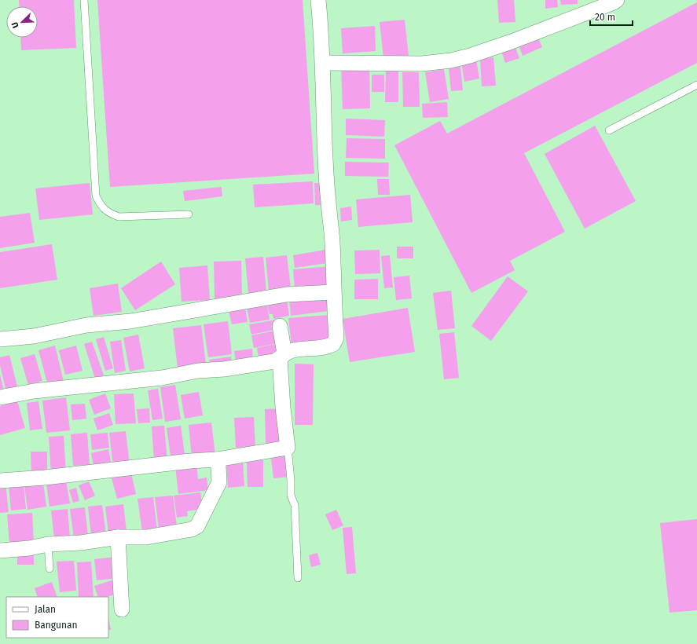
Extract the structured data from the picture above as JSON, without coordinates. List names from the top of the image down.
{
  "legend": ["Jalan", "Bangunan"],
  "scale_bar": "20 m",
  "north": "bottom left"
}
